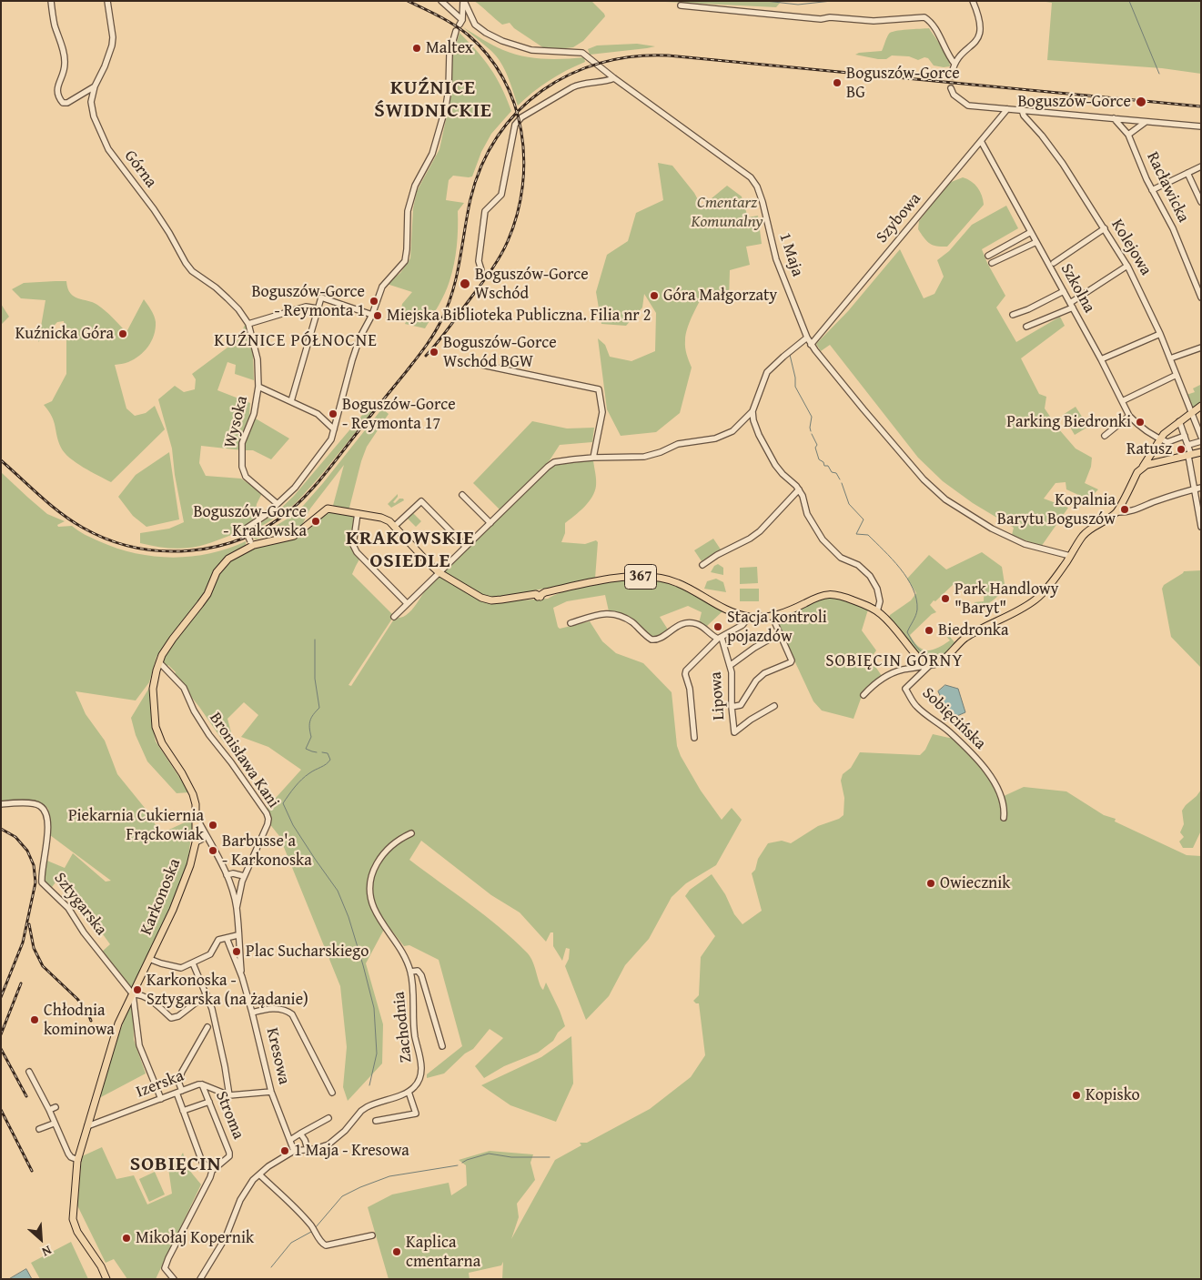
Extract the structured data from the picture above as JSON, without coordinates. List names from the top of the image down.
{
  "streets": {
    "main road": ["367", "Karkonoska"],
    "street": [
      "Górna",
      "Racławicka",
      "Szybowa",
      "Kolejowa",
      "1 Maja",
      "Szkolna",
      "Wysoka",
      "Lipowa",
      "Sobięcińska",
      "Bronisława Kani",
      "Sztygarska",
      "Zachodnia",
      "Kresowa",
      "Izerska",
      "Stroma"
    ]
  },
  "crossings": [
    ["Górna", "Wysoka"],
    ["Szybowa", "1 Maja"],
    ["Szybowa", "Szkolna"],
    ["367", "Lipowa"],
    ["367", "Sobięcińska"],
    ["Bronisława Kani", "Karkonoska"],
    ["Karkonoska", "Sztygarska"],
    ["Karkonoska", "Izerska"],
    ["Kresowa", "Izerska"],
    ["Izerska", "Stroma"]
  ],
  "districts": [
    "KUŹNICE ŚWIDNICKIE",
    "KUŹNICE PÓŁNOCNE",
    "KRAKOWSKIE OSIEDLE",
    "SOBIĘCIN GÓRNY",
    "SOBIĘCIN"
  ],
  "parks": ["Cmentarz Komunalny"],
  "places": [
    "Maltex",
    "Boguszów-Gorce BG",
    "Boguszów-Gorce",
    "Boguszów-Gorce Wschód",
    "Góra Małgorzaty",
    "Boguszów-Gorce - Reymonta 1",
    "Miejska Biblioteka Publiczna. Filia nr 2",
    "Kuźnicka Góra",
    "Boguszów-Gorce Wschód BGW",
    "Boguszów-Gorce - Reymonta 17",
    "Parking Biedronki",
    "Ratusz",
    "Kopalnia Barytu Boguszów",
    "Boguszów-Gorce - Krakowska",
    "Park Handlowy \"Baryt\"",
    "Stacja kontroli pojazdów",
    "Biedronka",
    "Piekarnia Cukiernia Frąckowiak",
    "Barbusse'a - Karkonoska",
    "Owiecznik",
    "Plac Sucharskiego",
    "Karkonoska - Sztygarska (na żądanie)",
    "Chłodnia kominowa",
    "Kopisko",
    "1 Maja - Kresowa",
    "Mikołaj Kopernik",
    "Kaplica cmentarna"
  ],
  "north": "bottom right"
}
